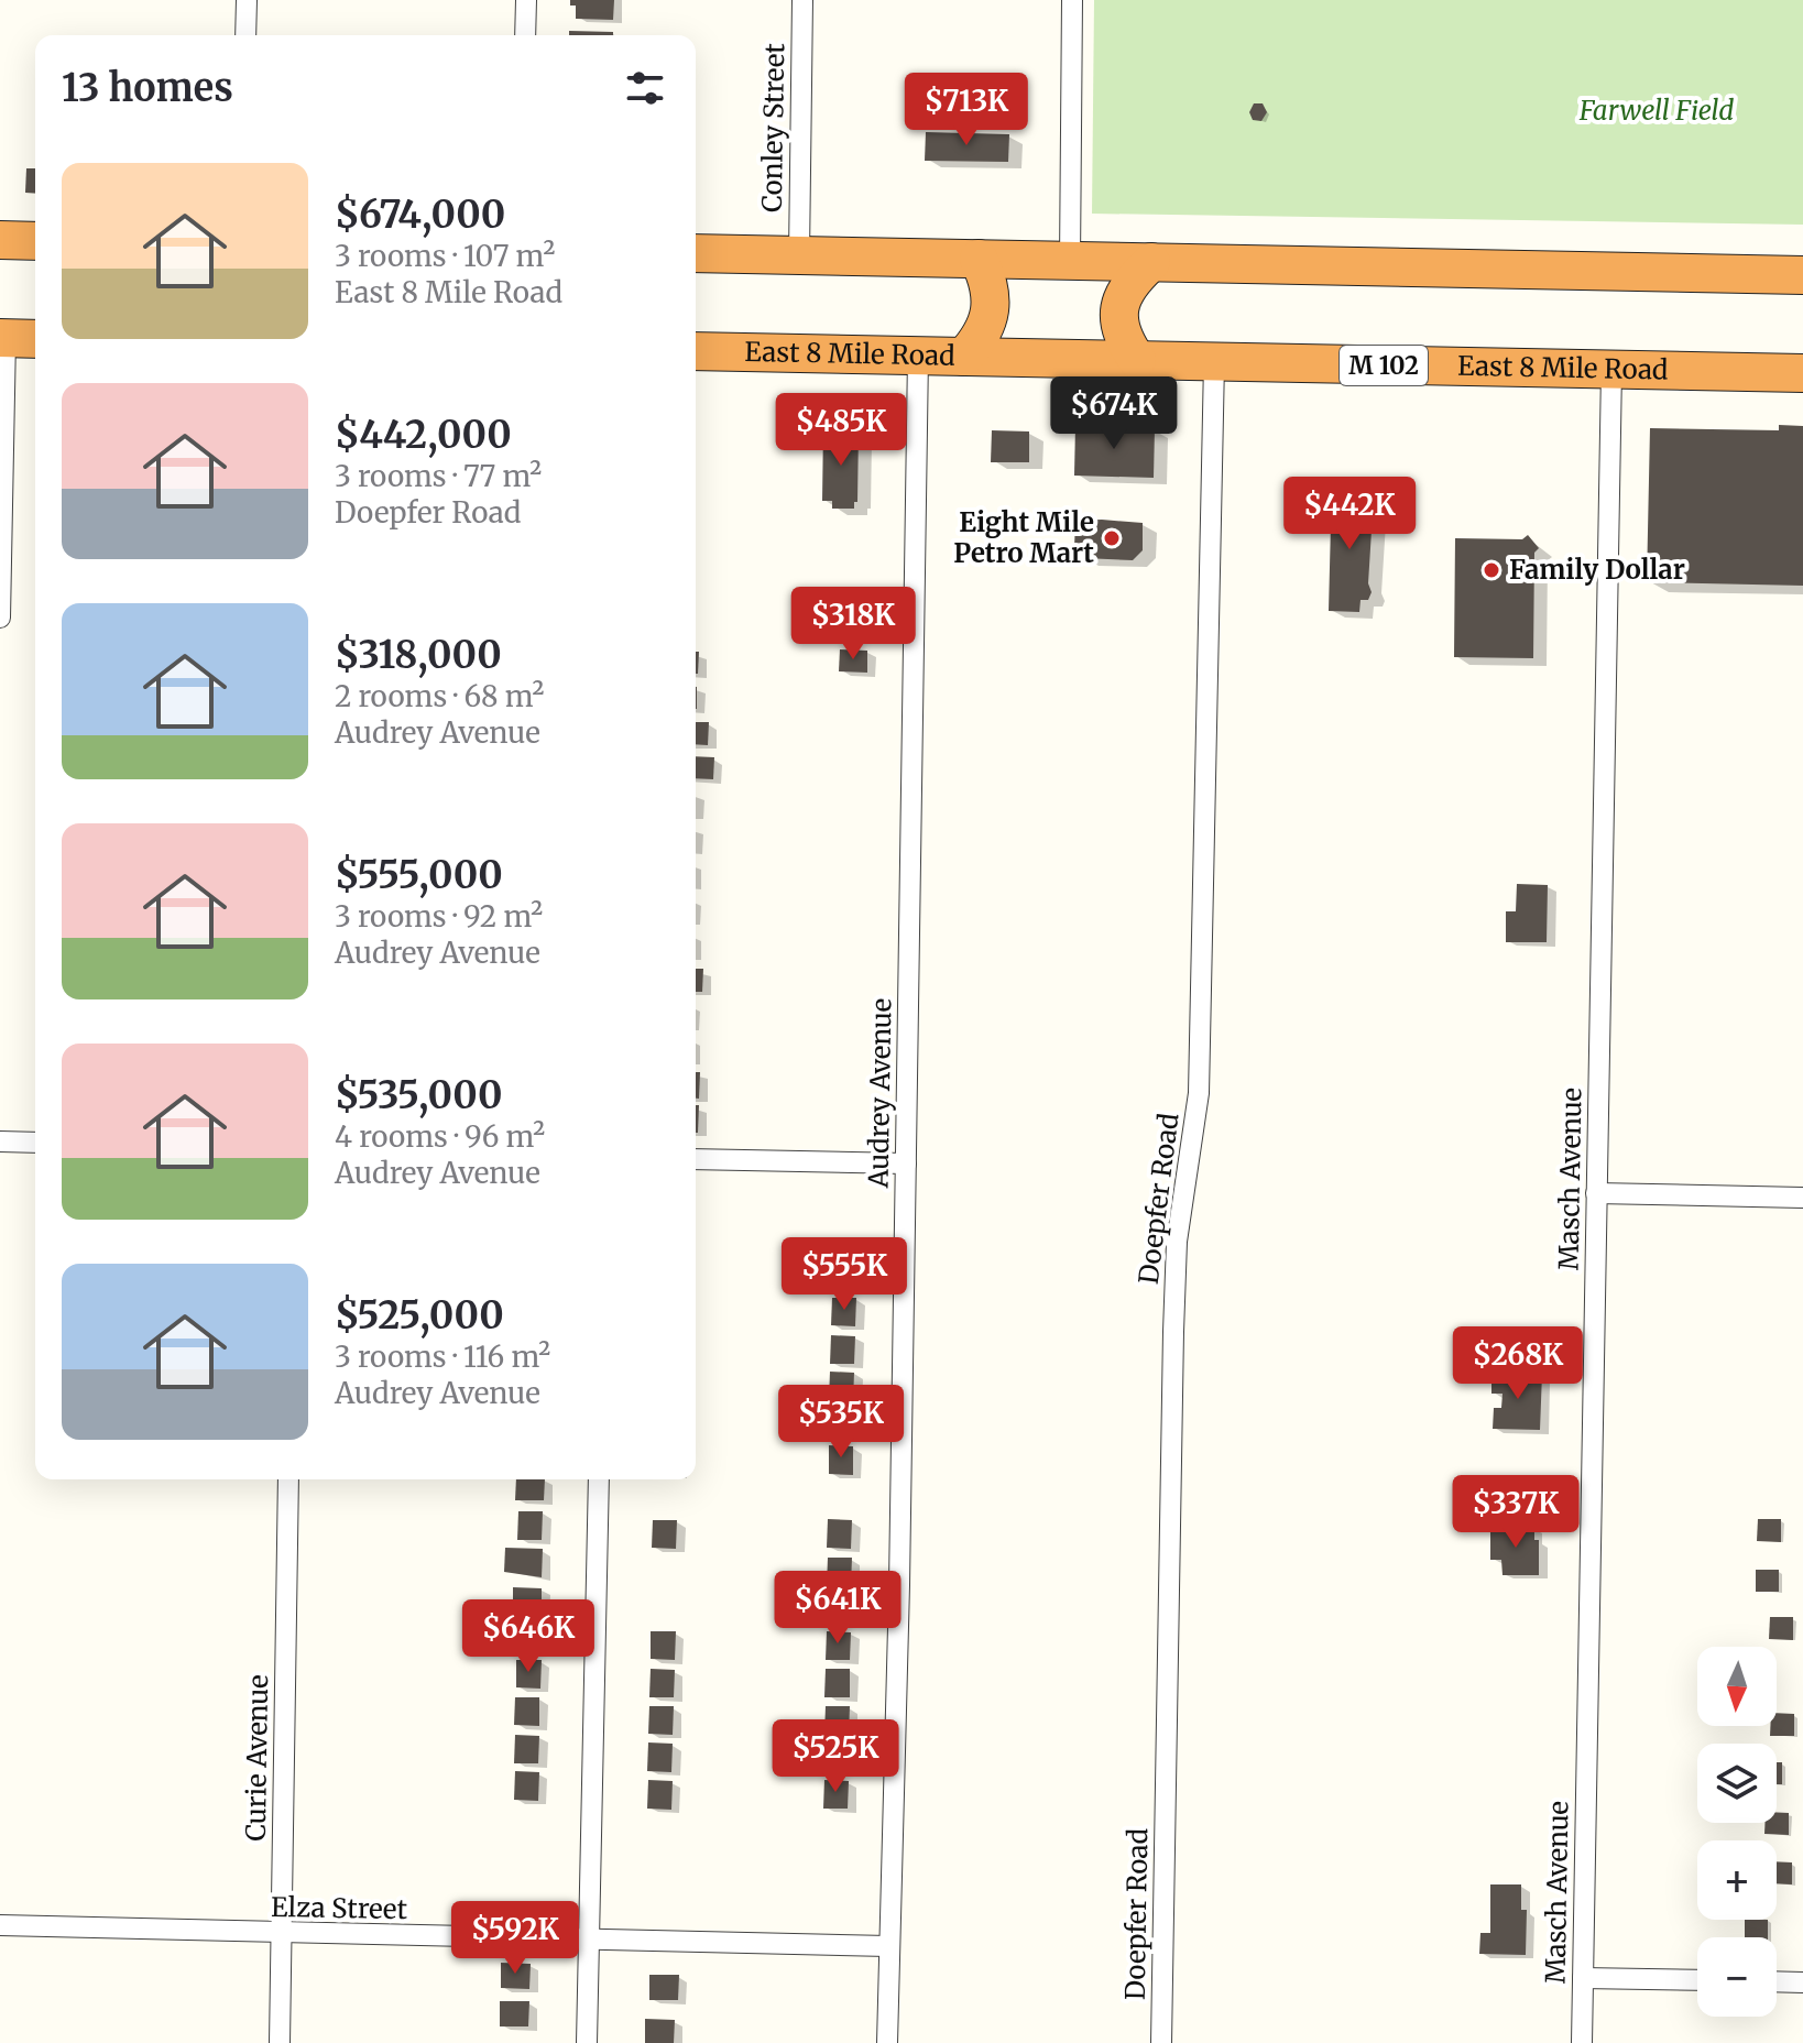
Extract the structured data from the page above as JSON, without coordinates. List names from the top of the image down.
{
  "streets": {
    "highway": ["East 8 Mile Road", "M 102"],
    "street": [
      "Conley Street",
      "Audrey Avenue",
      "Masch Avenue",
      "Doepfer Road",
      "Curie Avenue",
      "Elza Street"
    ]
  },
  "crossings": [
    ["East 8 Mile Road", "Audrey Avenue"],
    ["East 8 Mile Road", "Masch Avenue"],
    ["East 8 Mile Road", "Doepfer Road"],
    ["Audrey Avenue", "Elza Street"],
    ["Curie Avenue", "Elza Street"]
  ],
  "parks": ["Farwell Field"],
  "places": ["Eight Mile Petro Mart", "Family Dollar"],
  "north": "bottom",
  "page": {
    "heading": "13 homes",
    "price": [
      "$713K",
      "$674K",
      "$485K",
      "$442K",
      "$318K",
      "$555K",
      "$268K",
      "$535K",
      "$337K",
      "$641K",
      "$646K",
      "$525K",
      "$592K"
    ],
    "list": [
      {
        "name": "$674,000",
        "note": "3 rooms · 107 m² · East 8 Mile Road"
      },
      {
        "name": "$442,000",
        "note": "3 rooms · 77 m² · Doepfer Road"
      },
      {
        "name": "$318,000",
        "note": "2 rooms · 68 m² · Audrey Avenue"
      },
      {
        "name": "$555,000",
        "note": "3 rooms · 92 m² · Audrey Avenue"
      },
      {
        "name": "$535,000",
        "note": "4 rooms · 96 m² · Audrey Avenue"
      },
      {
        "name": "$525,000",
        "note": "3 rooms · 116 m² · Audrey Avenue"
      }
    ],
    "map_buttons": ["+", "−"]
  }
}
